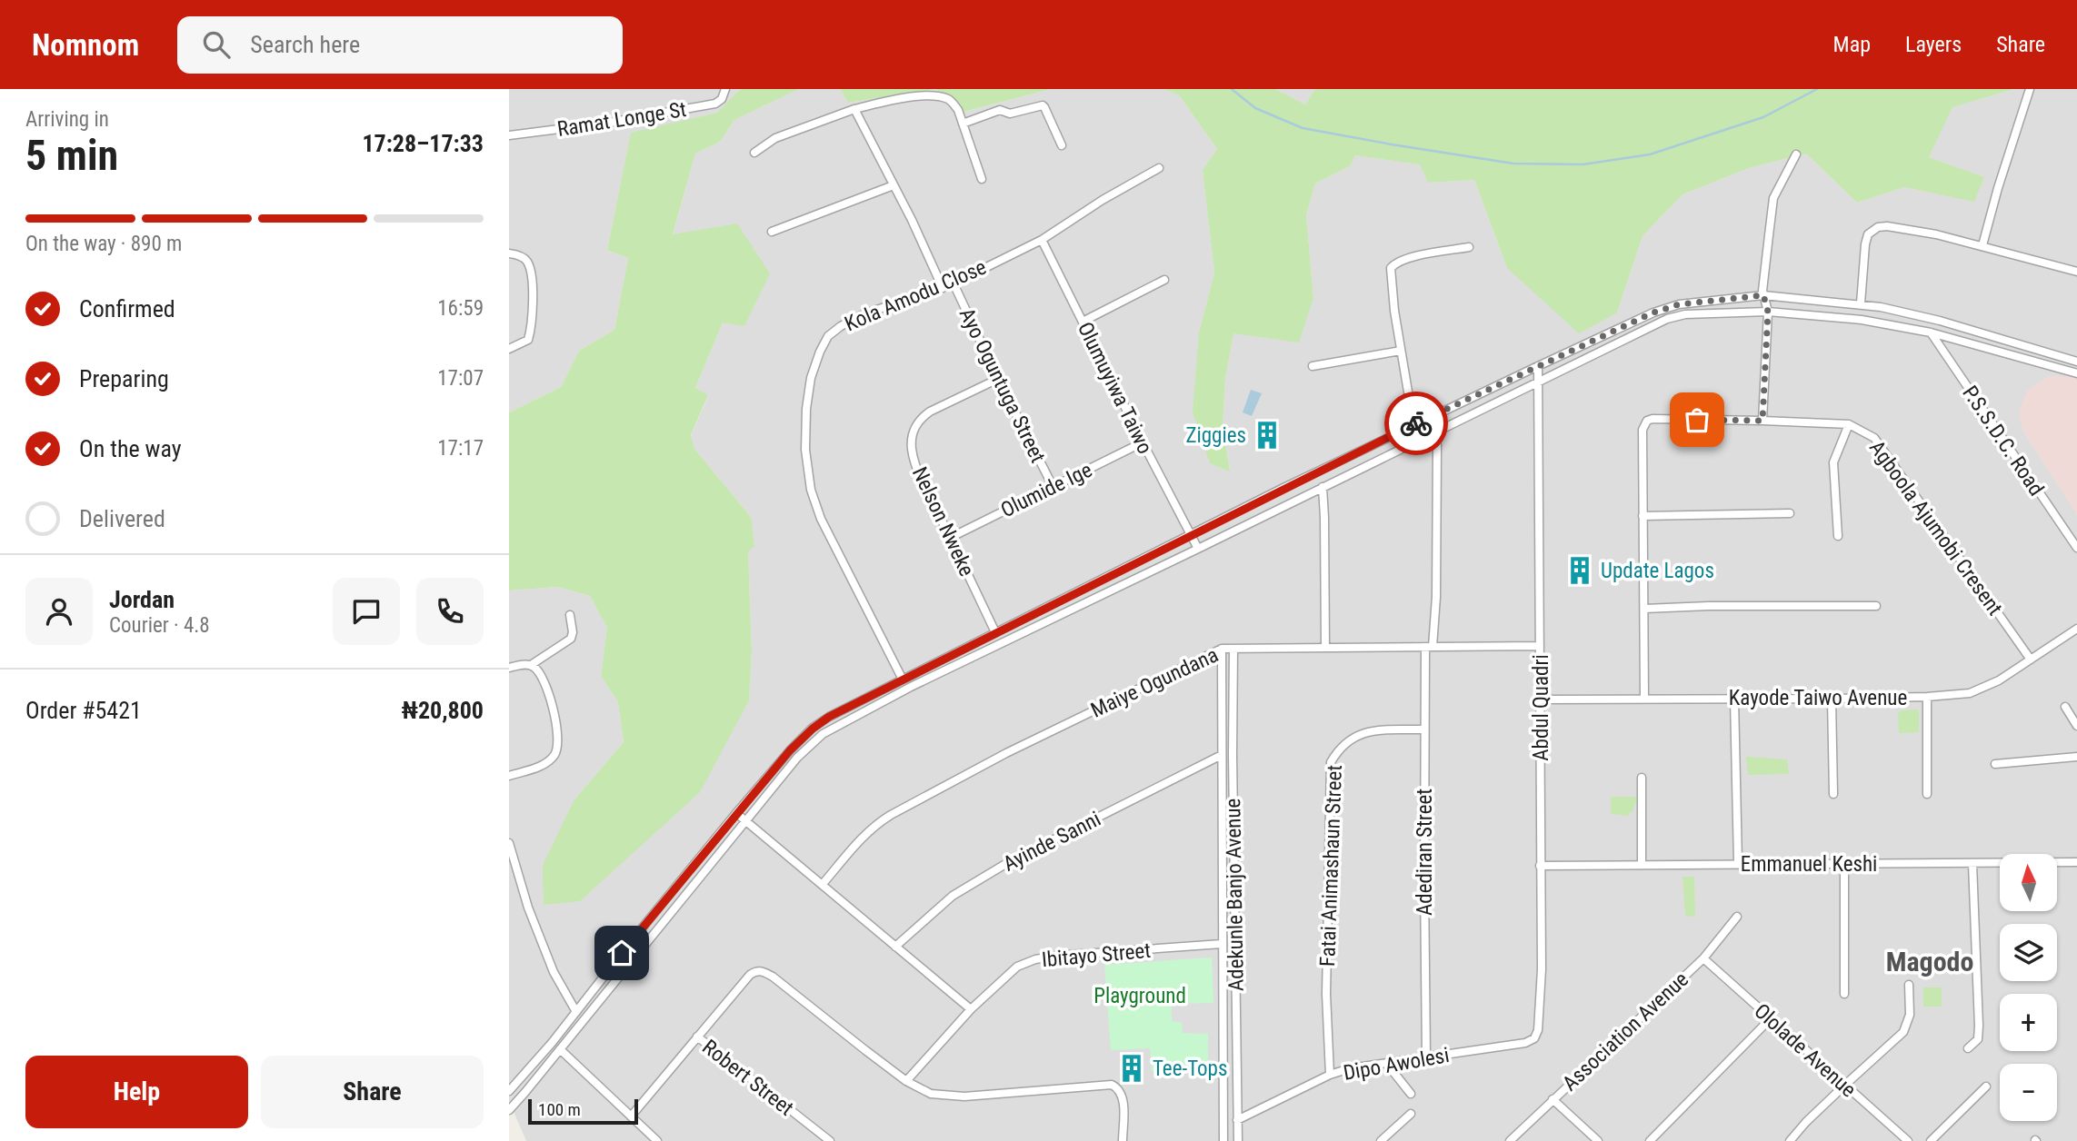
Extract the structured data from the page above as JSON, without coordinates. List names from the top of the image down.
{
  "streets": {
    "street": [
      "Ramat Longe St",
      "Kola Amodu Close",
      "Ayo Oguntuga Street",
      "Olumuyiwa Taiwo",
      "P.S.S.D.C. Road",
      "Olumide Ige",
      "Nelson Nweke",
      "Agboola Ajumobi Cresent",
      "Maiye Ogundana",
      "Kayode Taiwo Avenue",
      "Abdul Quadri",
      "Ayinde Sanni",
      "Adediran Street",
      "Emmanuel Keshi",
      "Fatai Animashaun Street",
      "Adekunle Banjo Avenue",
      "Ibitayo Street",
      "Association Avenue",
      "Ololade Avenue",
      "Dipo Awolesi",
      "Robert Street"
    ]
  },
  "crossings": [
    ["Kola Amodu Close", "Ayo Oguntuga Street"],
    ["Kola Amodu Close", "Olumuyiwa Taiwo"],
    ["Ayo Oguntuga Street", "Olumide Ige"],
    ["Ayo Oguntuga Street", "Nelson Nweke"],
    ["Olumuyiwa Taiwo", "Olumide Ige"],
    ["Olumide Ige", "Nelson Nweke"],
    ["Agboola Ajumobi Cresent", "Kayode Taiwo Avenue"],
    ["Maiye Ogundana", "Abdul Quadri"],
    ["Maiye Ogundana", "Adediran Street"],
    ["Maiye Ogundana", "Adekunle Banjo Avenue"],
    ["Kayode Taiwo Avenue", "Abdul Quadri"],
    ["Abdul Quadri", "Emmanuel Keshi"],
    ["Abdul Quadri", "Dipo Awolesi"],
    ["Ayinde Sanni", "Adekunle Banjo Avenue"],
    ["Adediran Street", "Fatai Animashaun Street"],
    ["Adediran Street", "Dipo Awolesi"],
    ["Fatai Animashaun Street", "Dipo Awolesi"],
    ["Adekunle Banjo Avenue", "Ibitayo Street"],
    ["Adekunle Banjo Avenue", "Dipo Awolesi"],
    ["Association Avenue", "Ololade Avenue"]
  ],
  "districts": ["Magodo"],
  "parks": ["Playground"],
  "places": {
    "building": ["Ziggies", "Update Lagos", "Tee-Tops"]
  },
  "scale_bar": "100 m",
  "north": "top",
  "page": {
    "header": "Nomnom",
    "search": "Search here",
    "nav": ["Map", "Layers", "Share"],
    "heading": ["5 min", "Arriving in", "17:28–17:33"],
    "panel": [
      "Jordan",
      "Courier · 4.8",
      "Order #5421",
      "₦20,800"
    ],
    "bar": "On the way · 890 m",
    "list": [
      ["Confirmed", "16:59"],
      ["Preparing", "17:07"],
      ["On the way", "17:17"],
      "Delivered"
    ],
    "map_buttons": ["+", "−"],
    "buttons": ["Help", "Share"],
    "scale": "100 m"
  }
}
